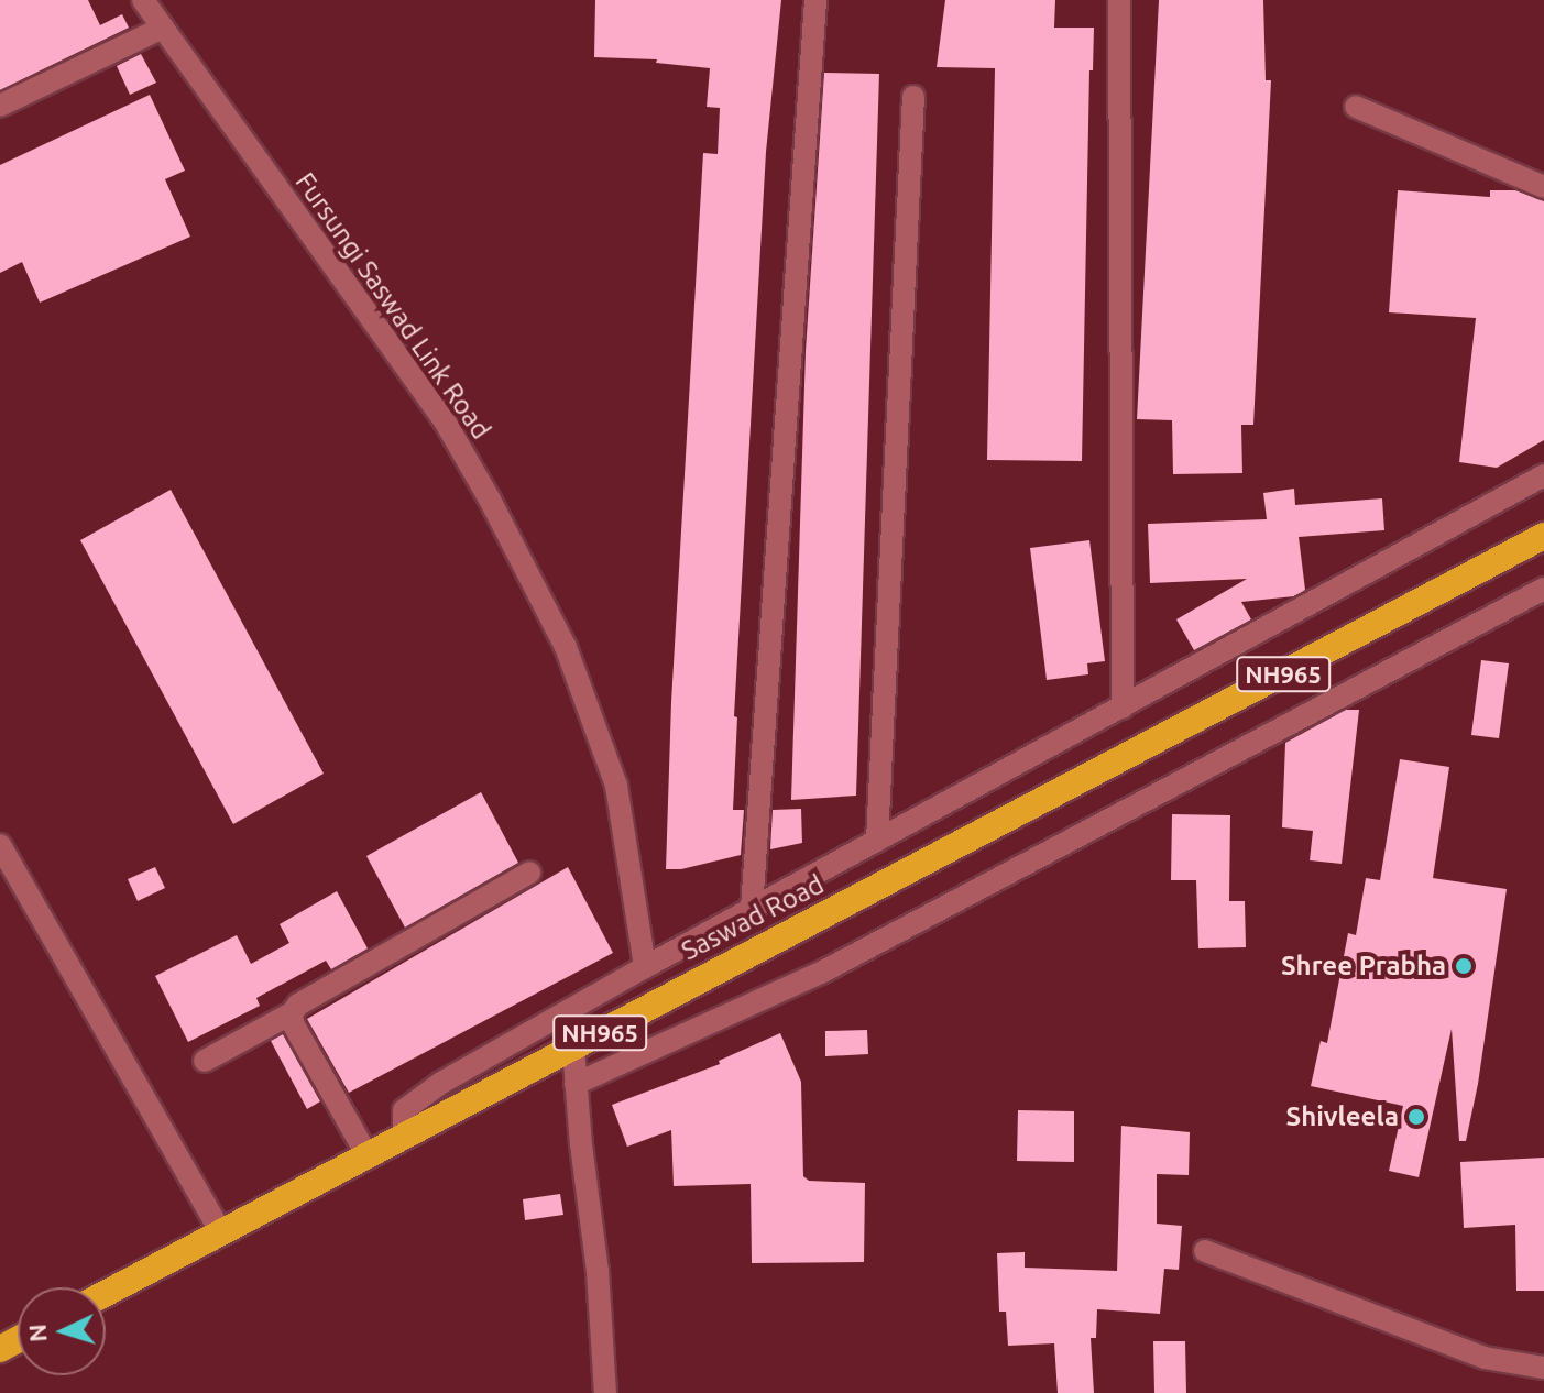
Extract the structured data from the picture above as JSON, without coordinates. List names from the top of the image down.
{
  "streets": {
    "highway": ["NH965", "Saswad Road"],
    "street": ["Fursungi Saswad Link Road"]
  },
  "places": ["Shree Prabha", "Shivleela"],
  "north": "left"
}
